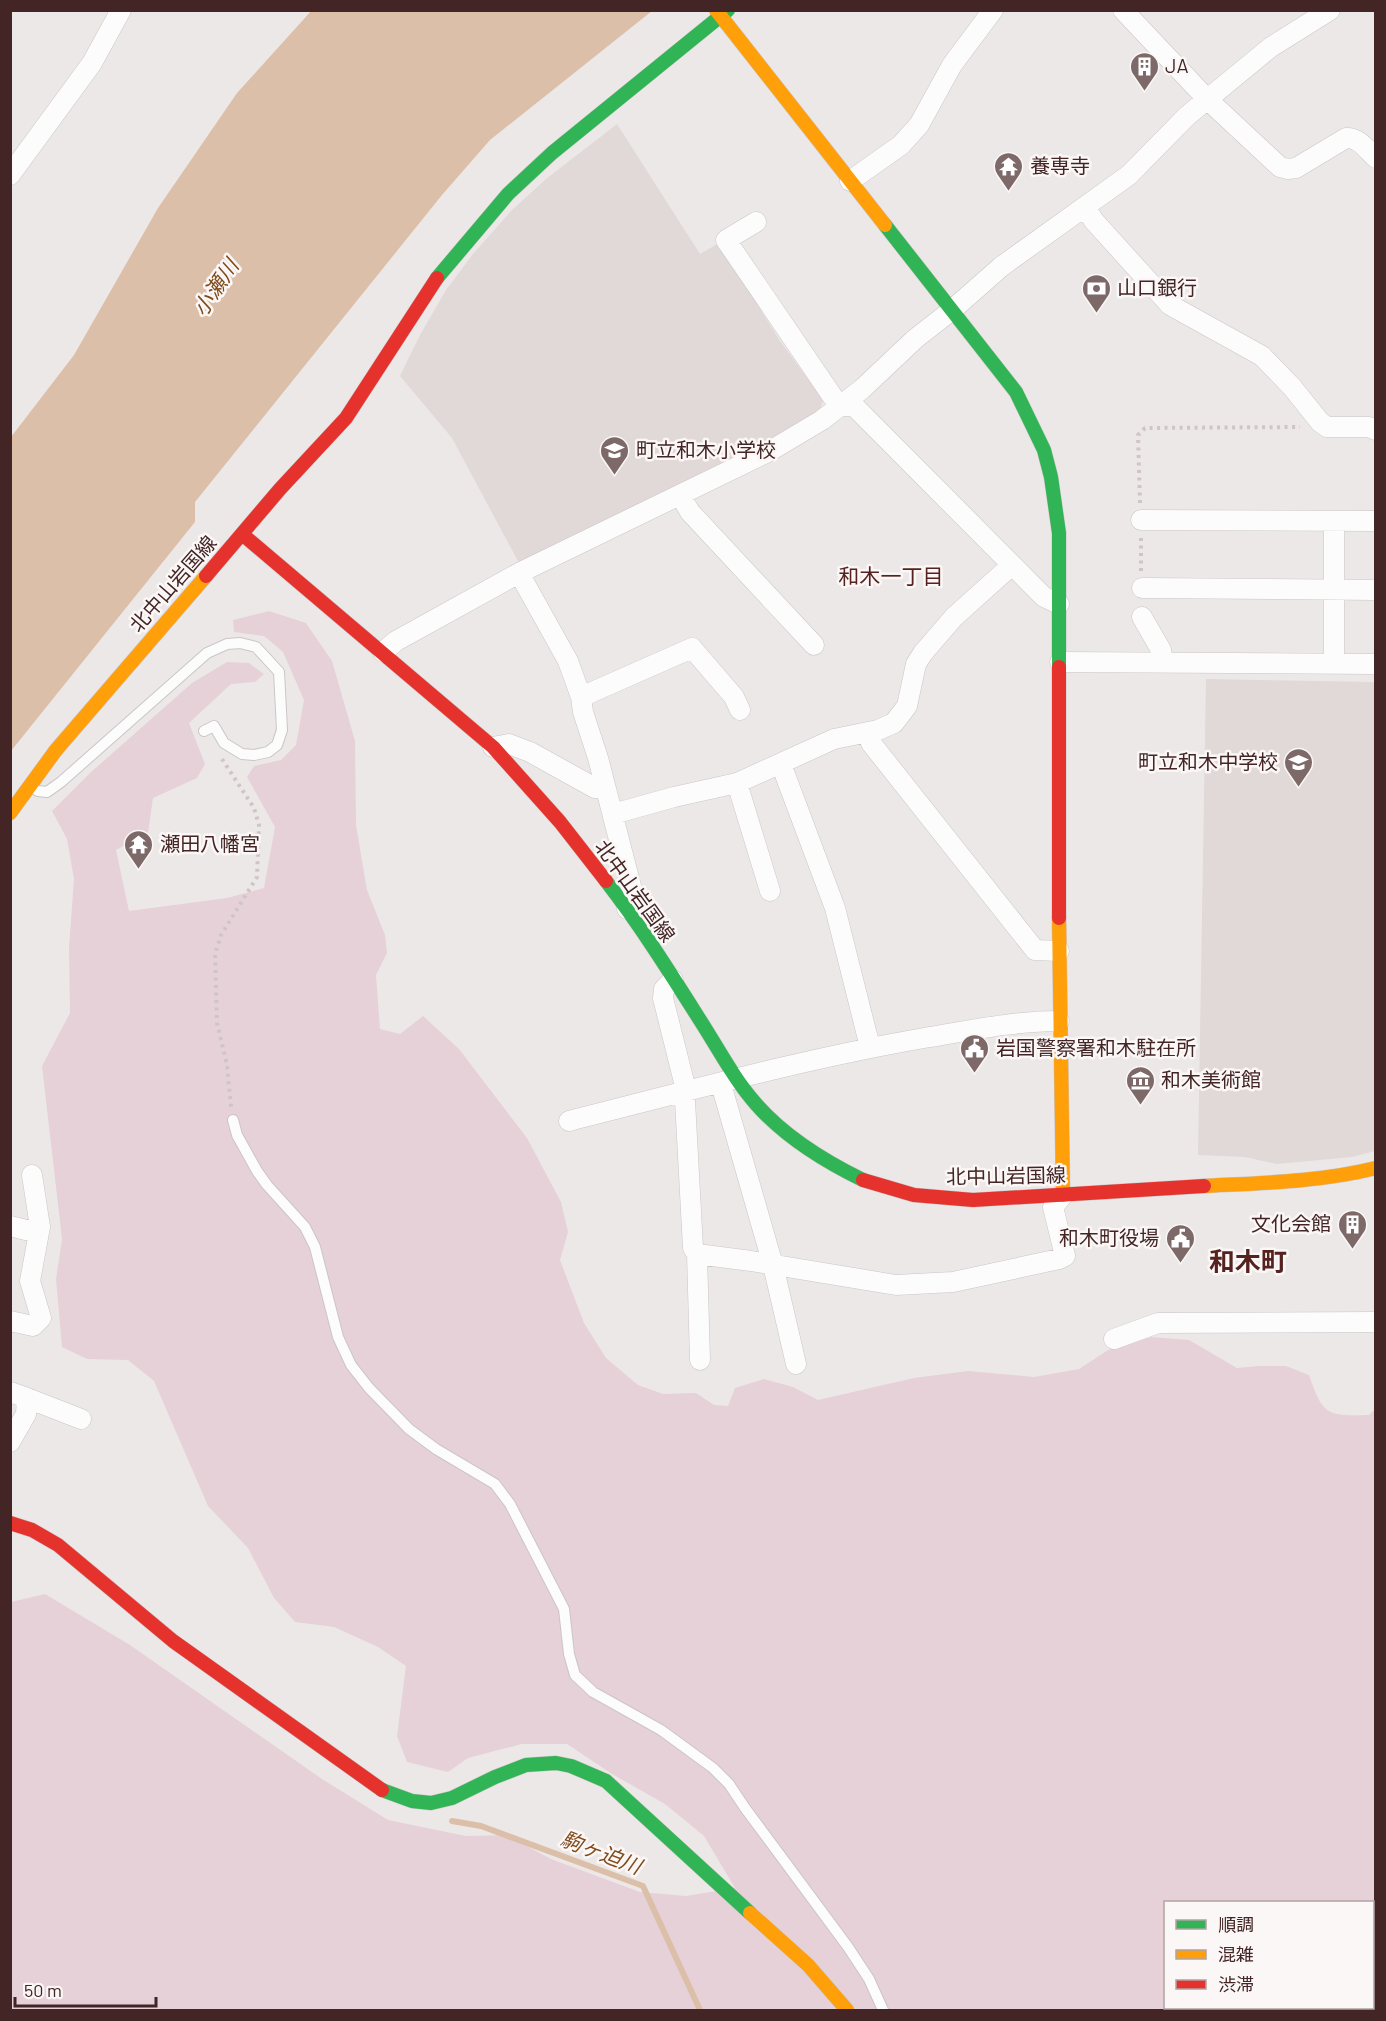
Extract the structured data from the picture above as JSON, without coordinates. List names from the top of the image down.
{
  "streets": {
    "street": ["北中山岩国線"]
  },
  "districts": ["和木一丁目", "和木町"],
  "water": ["小瀬川", "駒ヶ迫川"],
  "places": {
    "building": ["JA", "文化会館"],
    "temple": ["養専寺", "瀬田八幡宮"],
    "bank": ["山口銀行"],
    "school or university": ["町立和木小学校", "町立和木中学校"],
    "public building": ["岩国警察署和木駐在所", "和木町役場"],
    "museum": ["和木美術館"]
  },
  "legend": ["順調", "混雑", "渋滞"],
  "scale_bar": "50 m"
}
